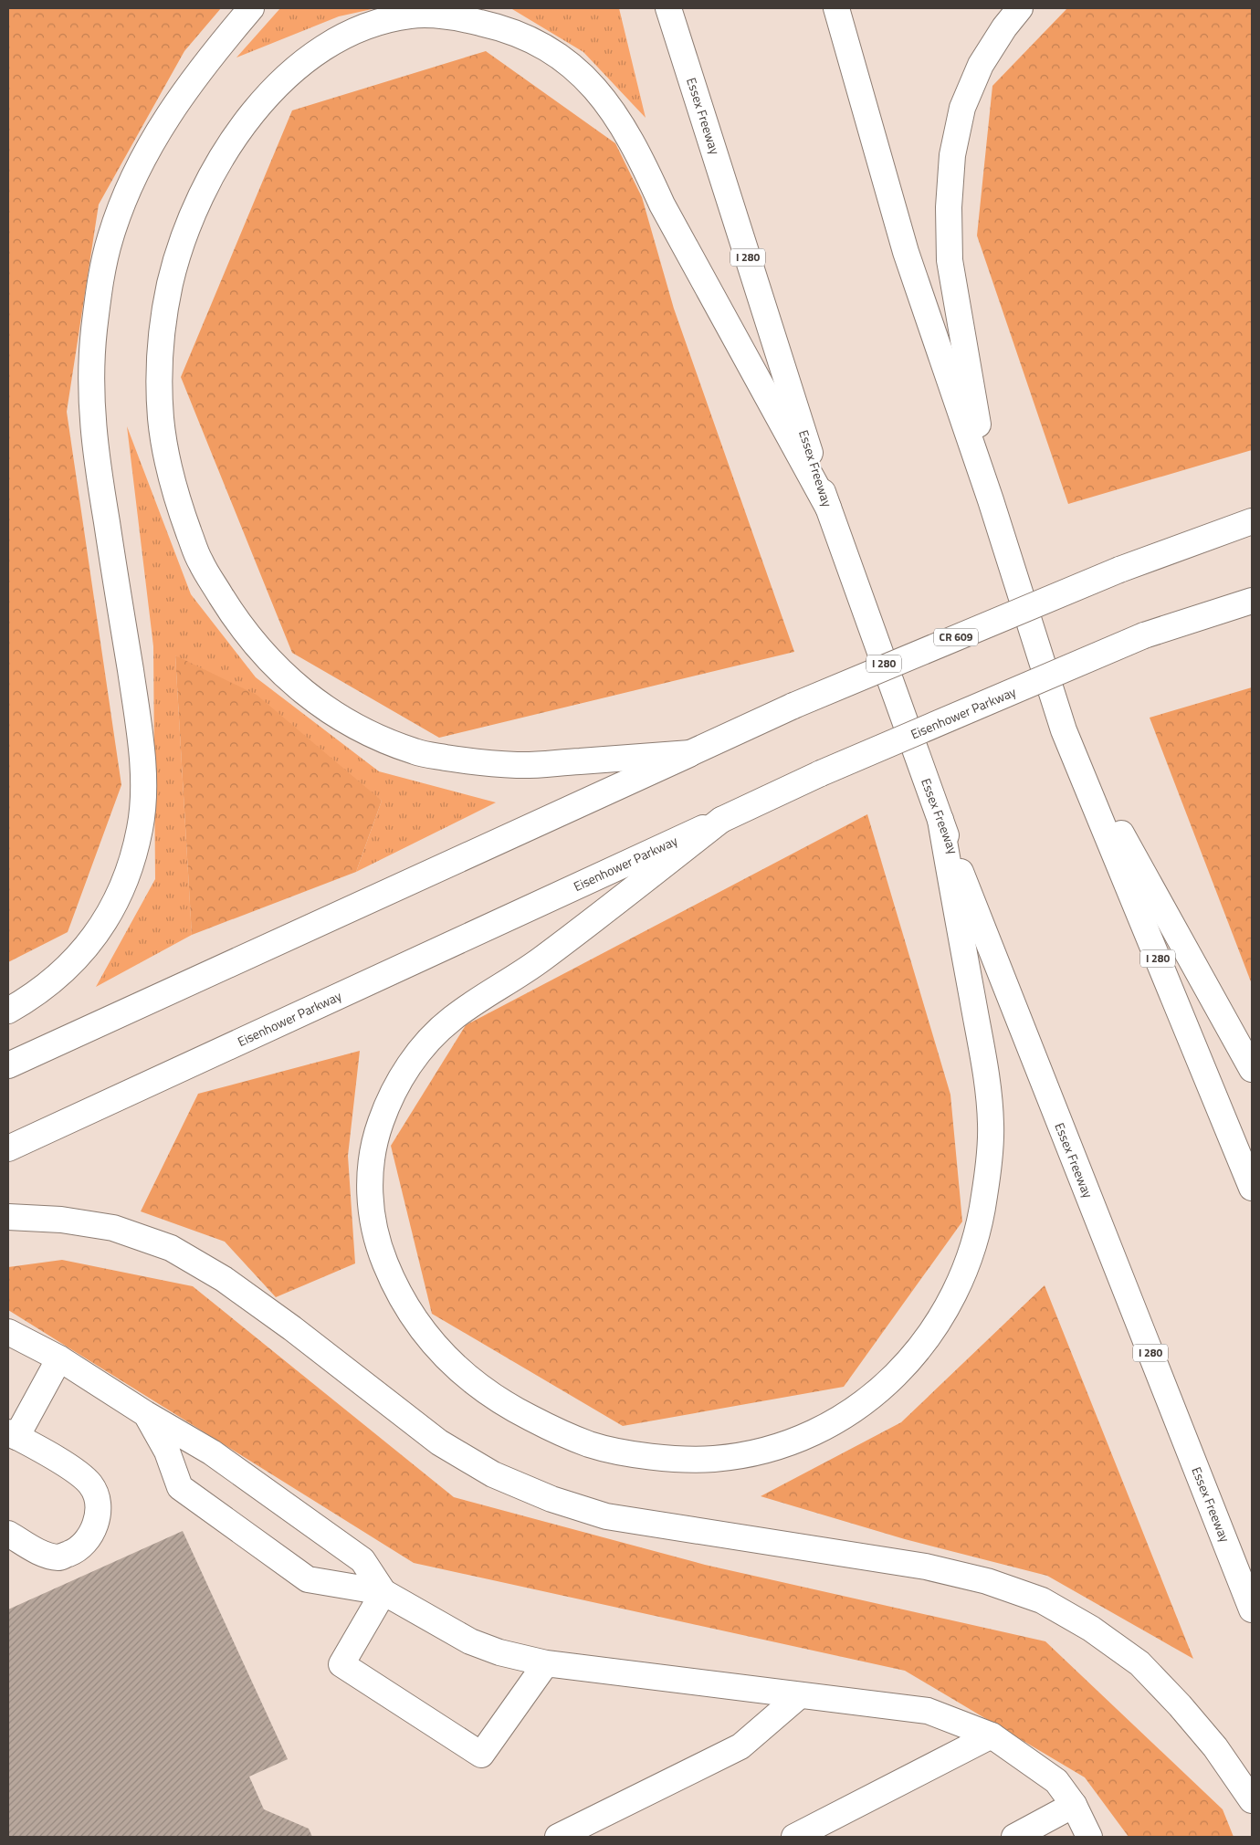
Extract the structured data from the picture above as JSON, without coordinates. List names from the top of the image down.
{
  "streets": {
    "main road": [
      "Essex Freeway",
      "I 280",
      "CR 609",
      "Eisenhower Parkway"
    ]
  }
}
